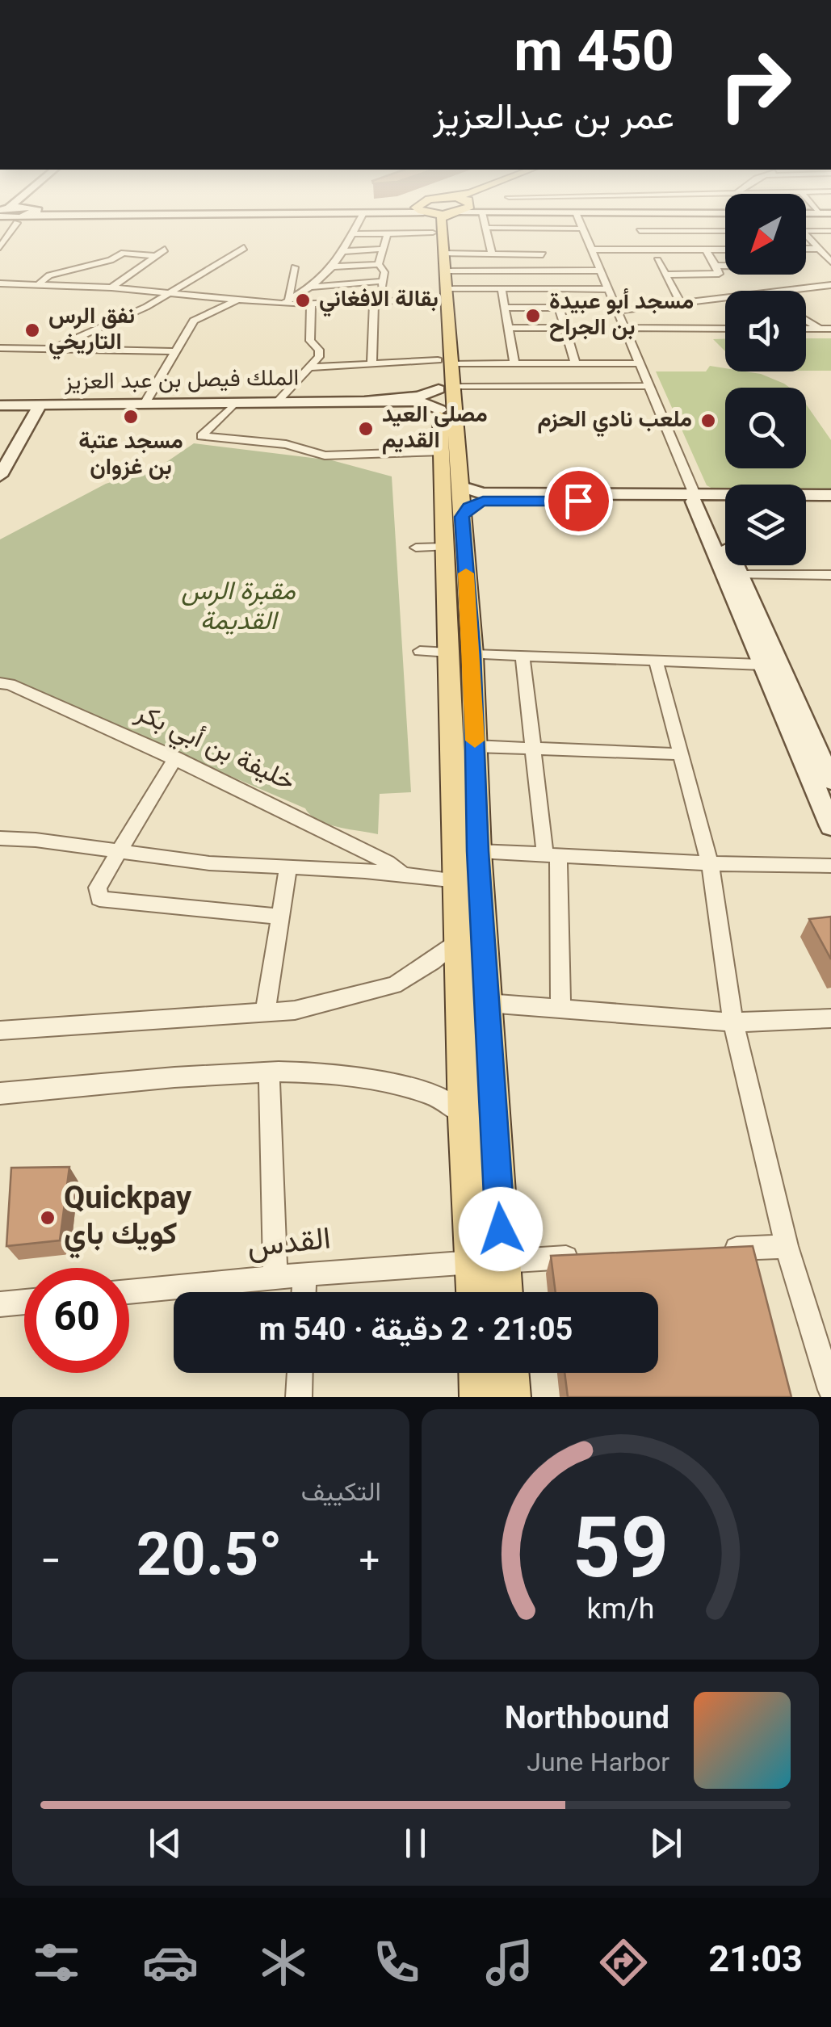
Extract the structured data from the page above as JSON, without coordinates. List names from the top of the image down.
{
  "streets": {
    "main road": ["الملك فيصل بن عبد العزيز"],
    "street": ["خليفة بن أبي بكر", "القدس"]
  },
  "parks": ["مقبرة الرس القديمة"],
  "places": [
    "بقالة الافغاني",
    "مسجد أبو عبيدة بن الجراح",
    "نفق الرس التاريخي",
    "مسجد عتبة بن غزوان",
    "ملعب نادي الحزم",
    "مصلى العيد القديم",
    "Quickpay كويك باي"
  ],
  "north": "bottom left",
  "page": {
    "turn": ["450 m", "عمر بن عبدالعزيز"],
    "limit": "60",
    "trip": "21:05 · 2 دقيقة · 540 m",
    "tile": "التكييف",
    "heat": ["−", "20.5°", "+"],
    "song": ["Northbound", "June Harbor"],
    "tabs": "21:03",
    "gauge": ["59", "km/h"]
  }
}
